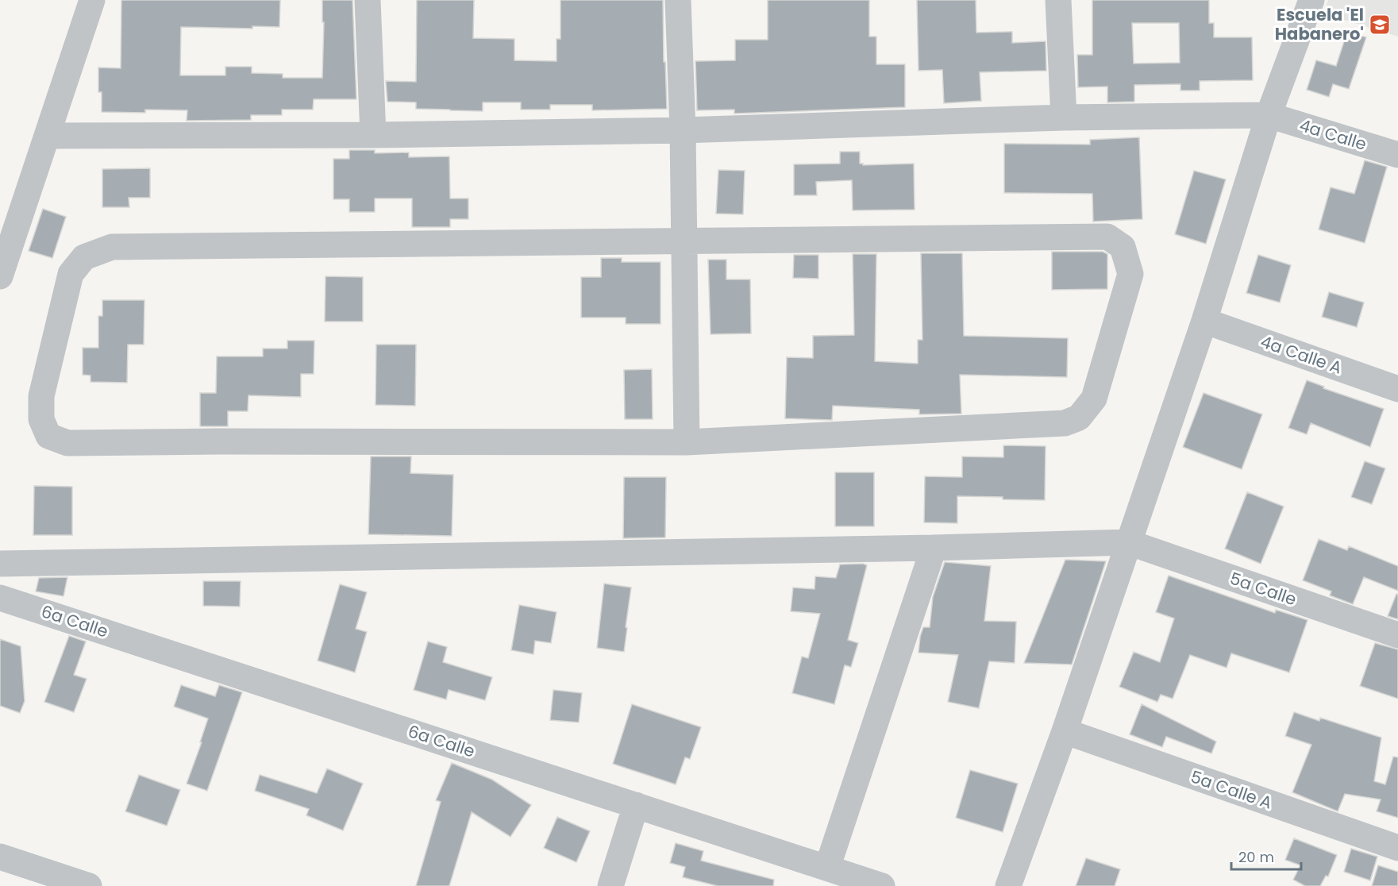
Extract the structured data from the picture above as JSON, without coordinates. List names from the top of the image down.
{
  "streets": {
    "street": [
      "4a Calle",
      "4a Calle A",
      "5a Calle",
      "6a Calle",
      "5a Calle A"
    ]
  },
  "places": {
    "school or university": ["Escuela 'El Habanero'"]
  },
  "scale_bar": "20 m"
}
